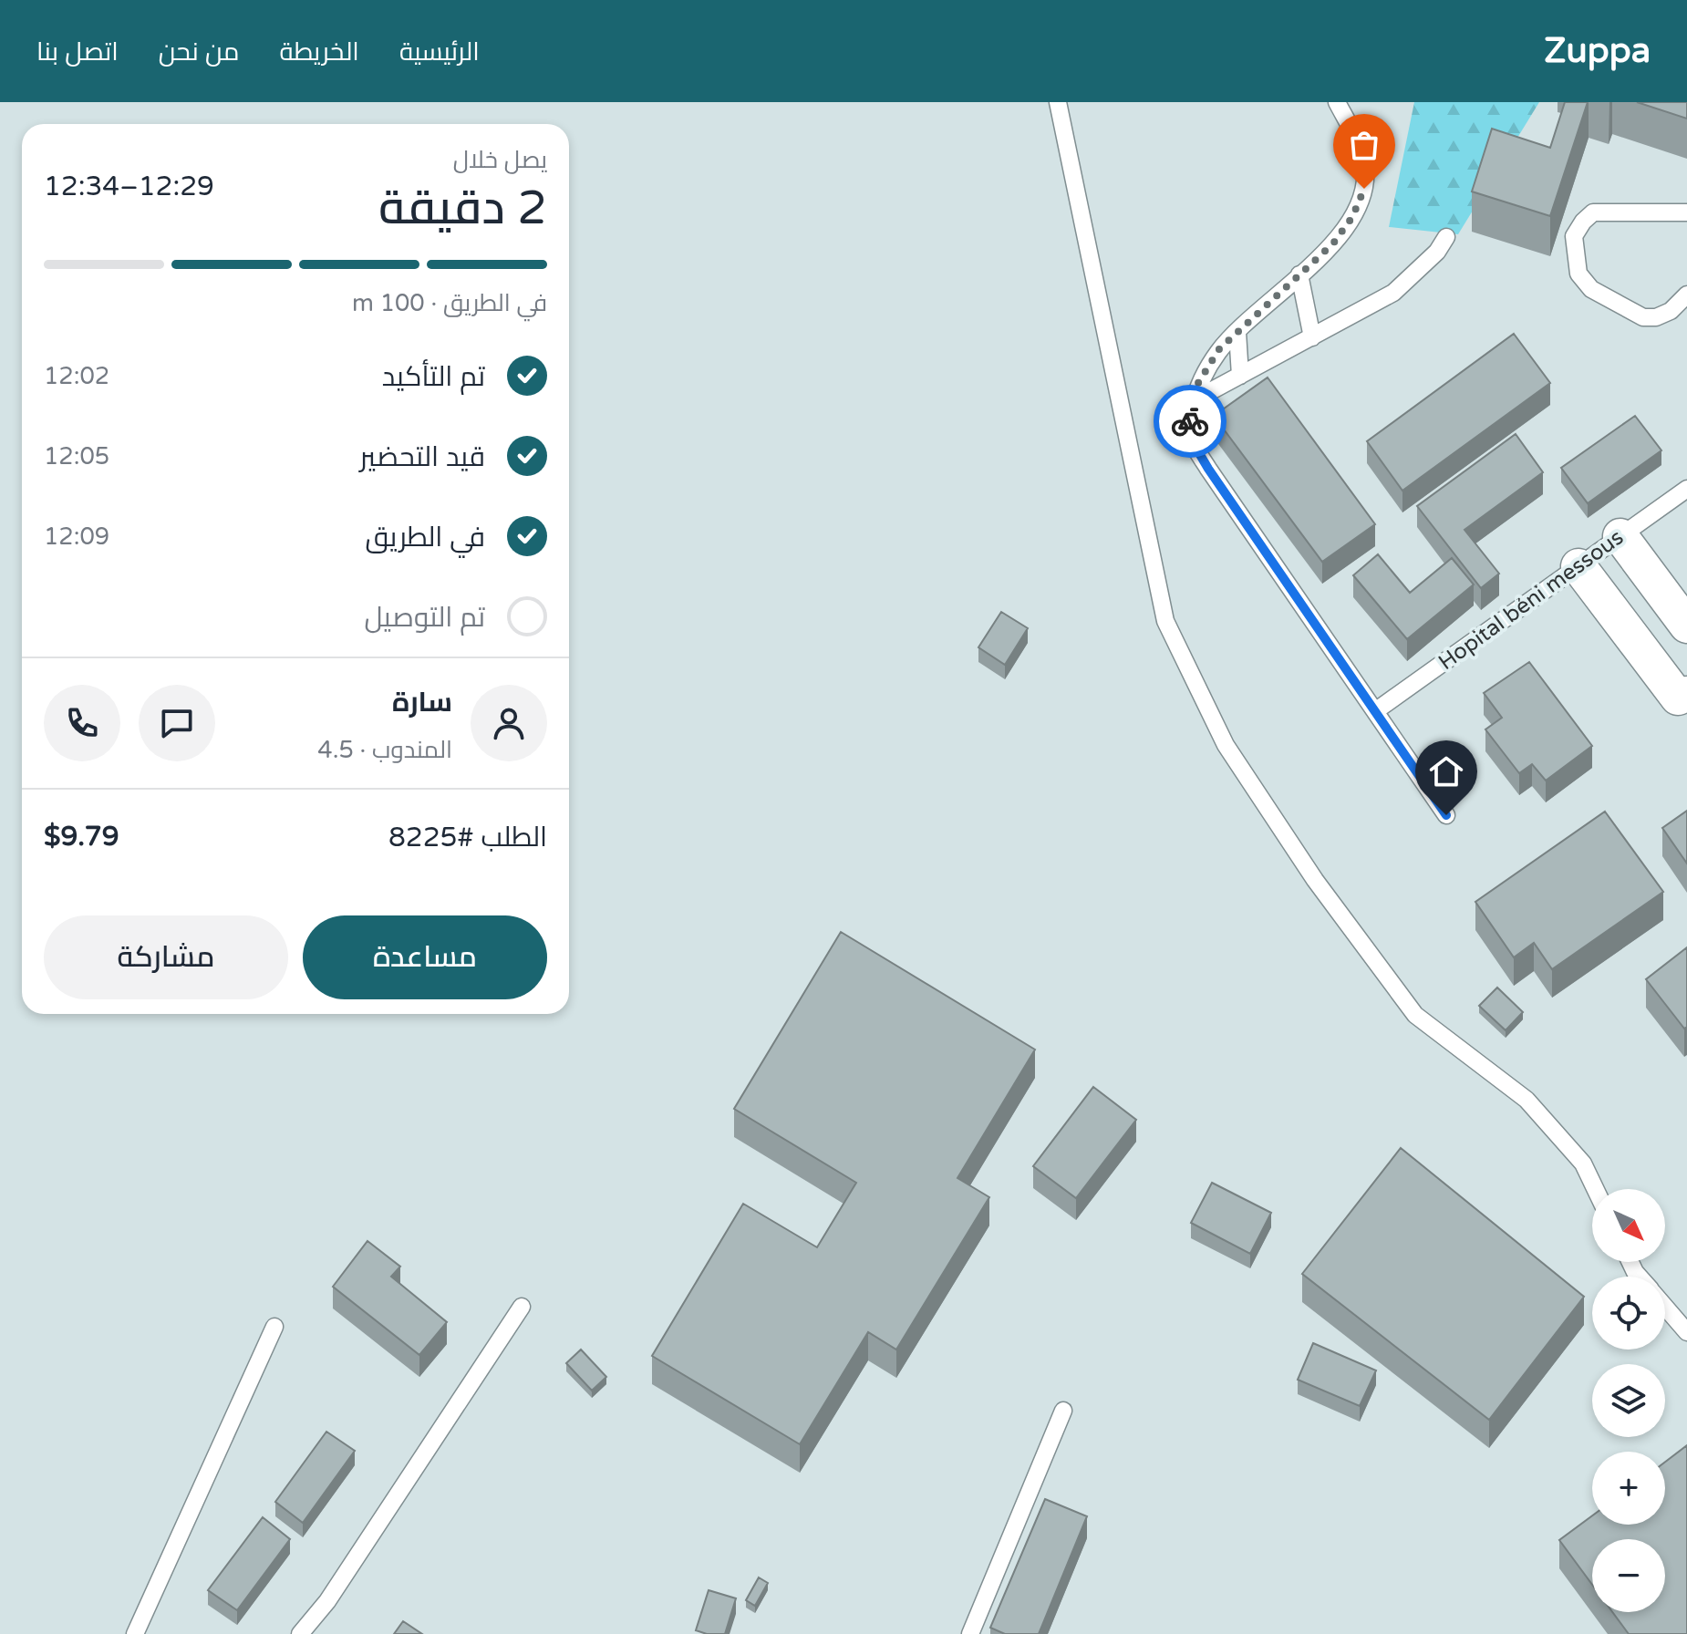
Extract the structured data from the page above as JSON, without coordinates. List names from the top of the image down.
{
  "streets": {
    "lane": ["Hopital béni messous"]
  },
  "north": "bottom right",
  "page": {
    "header": "Zuppa",
    "nav": [
      "الرئيسية",
      "الخريطة",
      "من نحن",
      "اتصل بنا"
    ],
    "heading": ["2 دقيقة", "يصل خلال", "12:29–12:34"],
    "panel": [
      "سارة",
      "المندوب · 4.5",
      "الطلب #8225",
      "$9.79"
    ],
    "bar": "في الطريق · 100 m",
    "list": [
      ["تم التأكيد", "12:02"],
      ["قيد التحضير", "12:05"],
      ["في الطريق", "12:09"],
      "تم التوصيل"
    ],
    "buttons": ["مساعدة", "مشاركة"],
    "map_buttons": ["+", "−"]
  }
}
